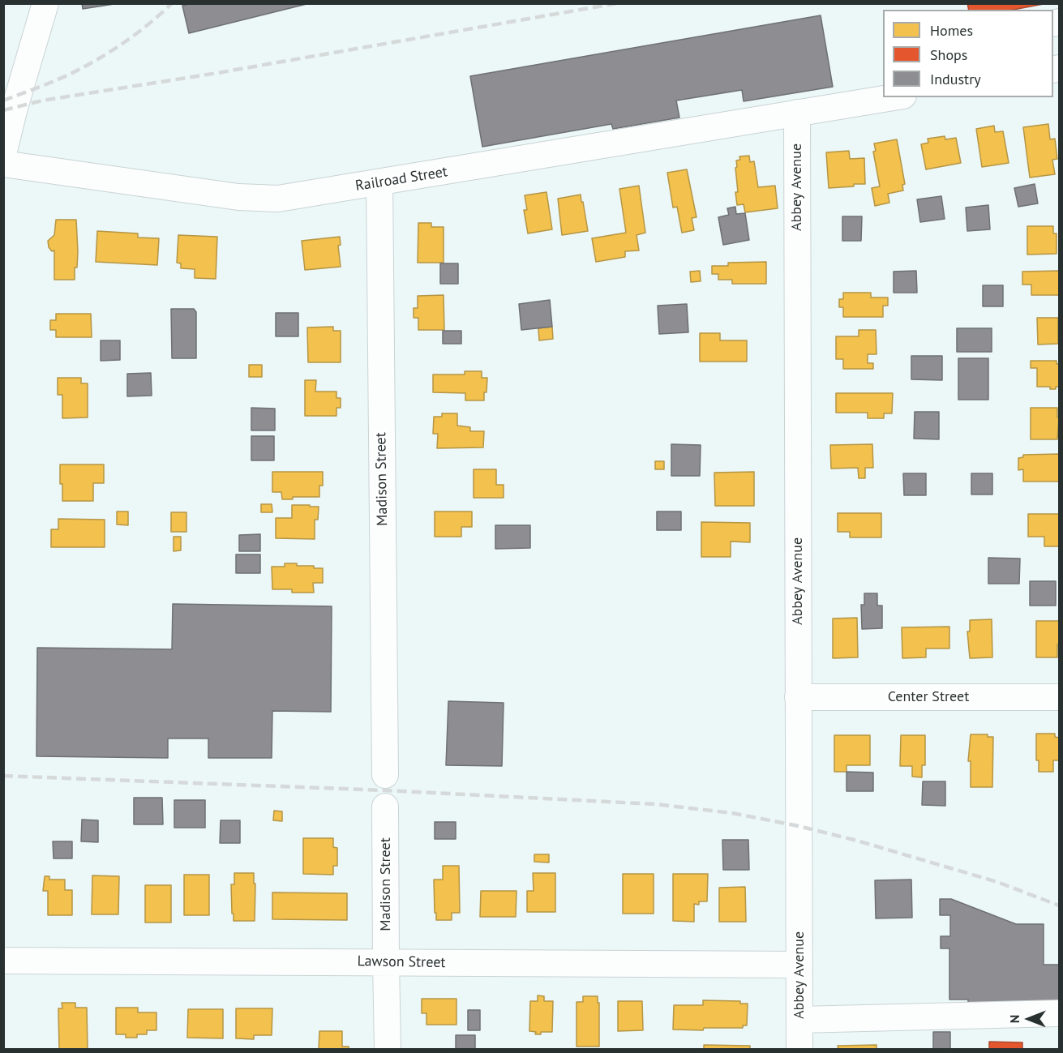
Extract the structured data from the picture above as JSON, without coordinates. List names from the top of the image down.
{
  "streets": {
    "street": [
      "Railroad Street",
      "Abbey Avenue",
      "Madison Street",
      "Center Street",
      "Lawson Street"
    ]
  },
  "crossings": [
    ["Railroad Street", "Abbey Avenue"],
    ["Railroad Street", "Madison Street"],
    ["Abbey Avenue", "Center Street"],
    ["Abbey Avenue", "Lawson Street"],
    ["Madison Street", "Lawson Street"]
  ],
  "legend": ["Homes", "Shops", "Industry"],
  "north": "left"
}
